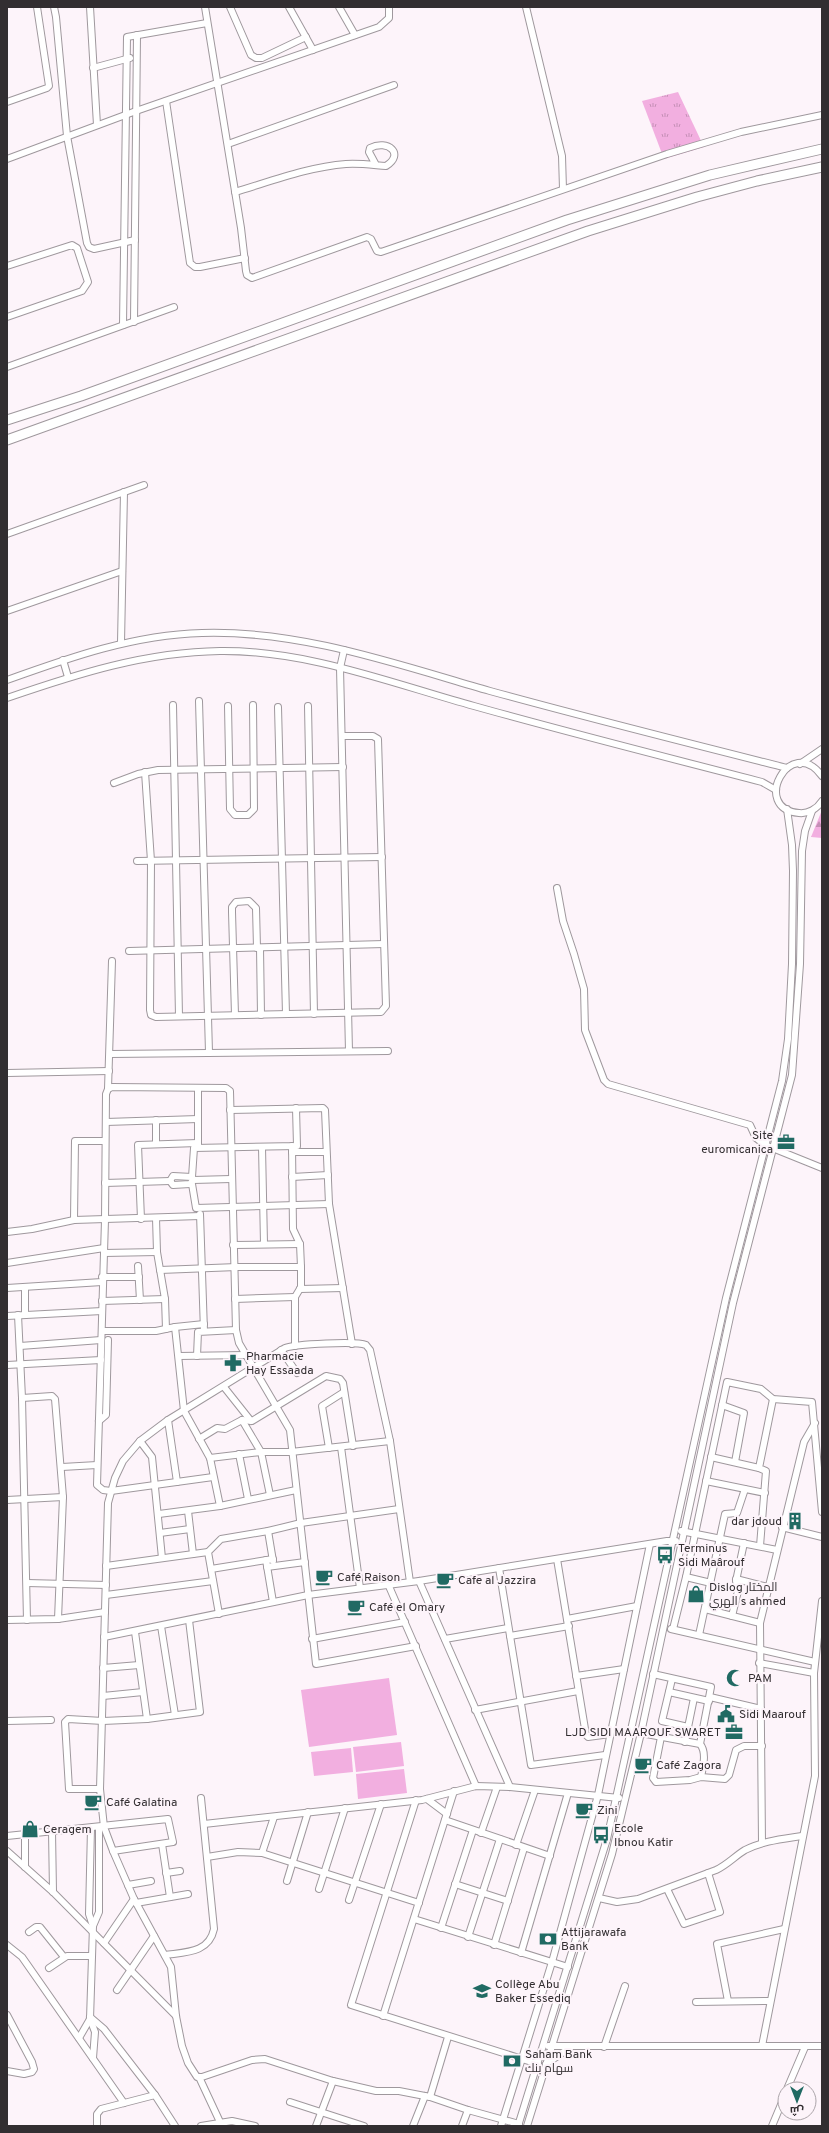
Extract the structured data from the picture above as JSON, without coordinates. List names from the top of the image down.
{
  "places": {
    "office": ["Site euromicanica", "LJD SIDI MAAROUF SWARET"],
    "pharmacy": ["Pharmacie Hay Essaada"],
    "building": ["dar jdoud"],
    "bus stop": ["Terminus Sidi Maârouf", "Ecole Ibnou Katir"],
    "cafe": [
      "Café Raison",
      "Cafe al Jazzira",
      "Café el Omary",
      "Café Zagora",
      "Café Galatina",
      "Zini"
    ],
    "shop": ["Dislog المختار الهري s ahmed", "Ceragem"],
    "mosque": ["PAM"],
    "public building": ["Sidi Maarouf"],
    "bank": ["Attijarawafa Bank", "Saham Bank سهام بنك"],
    "school or university": ["Collège Abu Baker Essediq"]
  },
  "north": "bottom"
}
